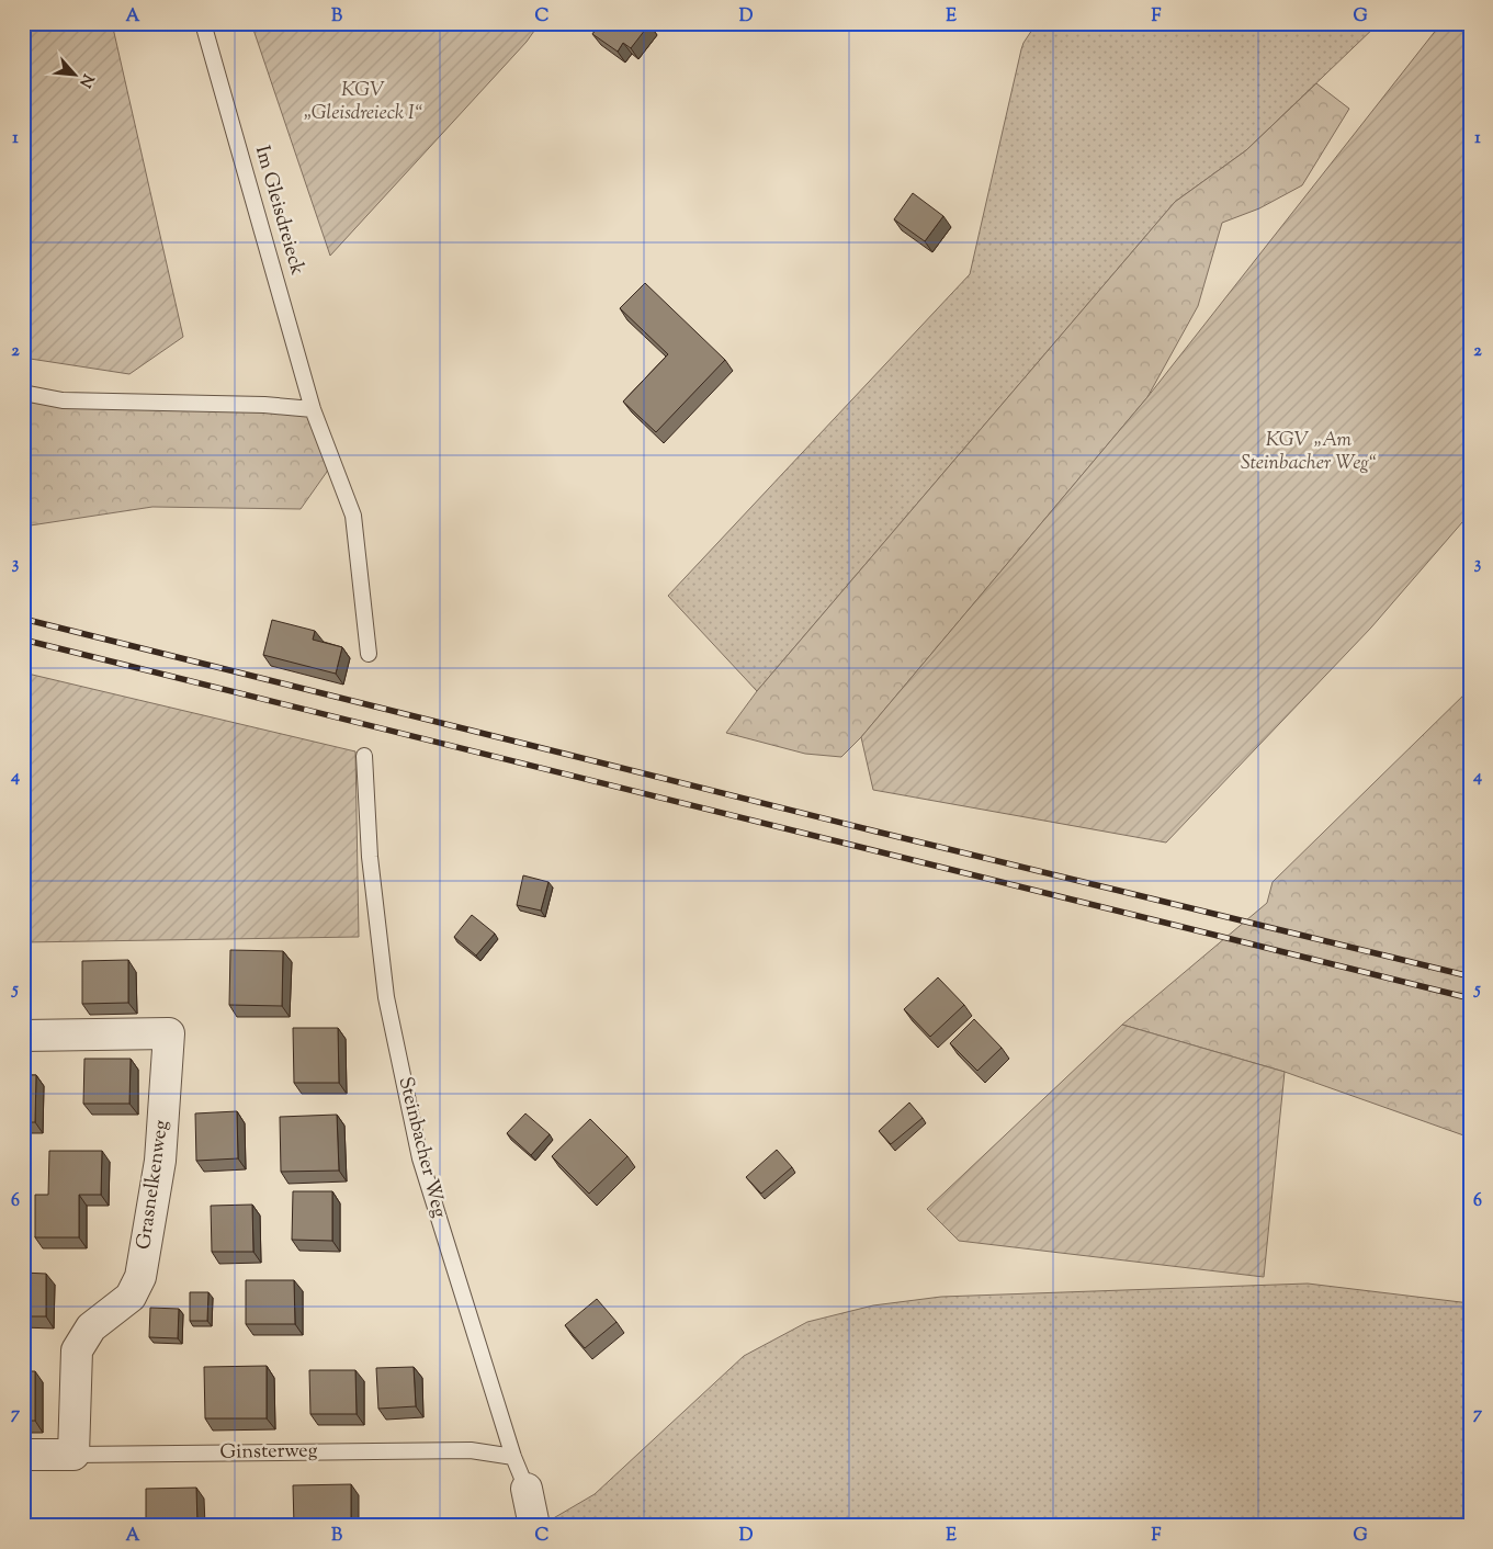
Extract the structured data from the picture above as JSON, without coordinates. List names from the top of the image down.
{
  "streets": {
    "street": ["Steinbacher Weg", "Grasnelkenweg", "Ginsterweg"],
    "lane": ["Im Gleisdreieck"]
  },
  "crossings": [
    ["Steinbacher Weg", "Ginsterweg"],
    ["Grasnelkenweg", "Ginsterweg"]
  ],
  "parks": ["KGV „Gleisdreieck I“", "KGV „Am Steinbacher Weg“"],
  "north": "bottom right",
  "grid": {
    "columns": [
      "A",
      "B",
      "C",
      "D",
      "E",
      "F",
      "G"
    ],
    "rows": [
      "1",
      "2",
      "3",
      "4",
      "5",
      "6",
      "7"
    ]
  }
}
